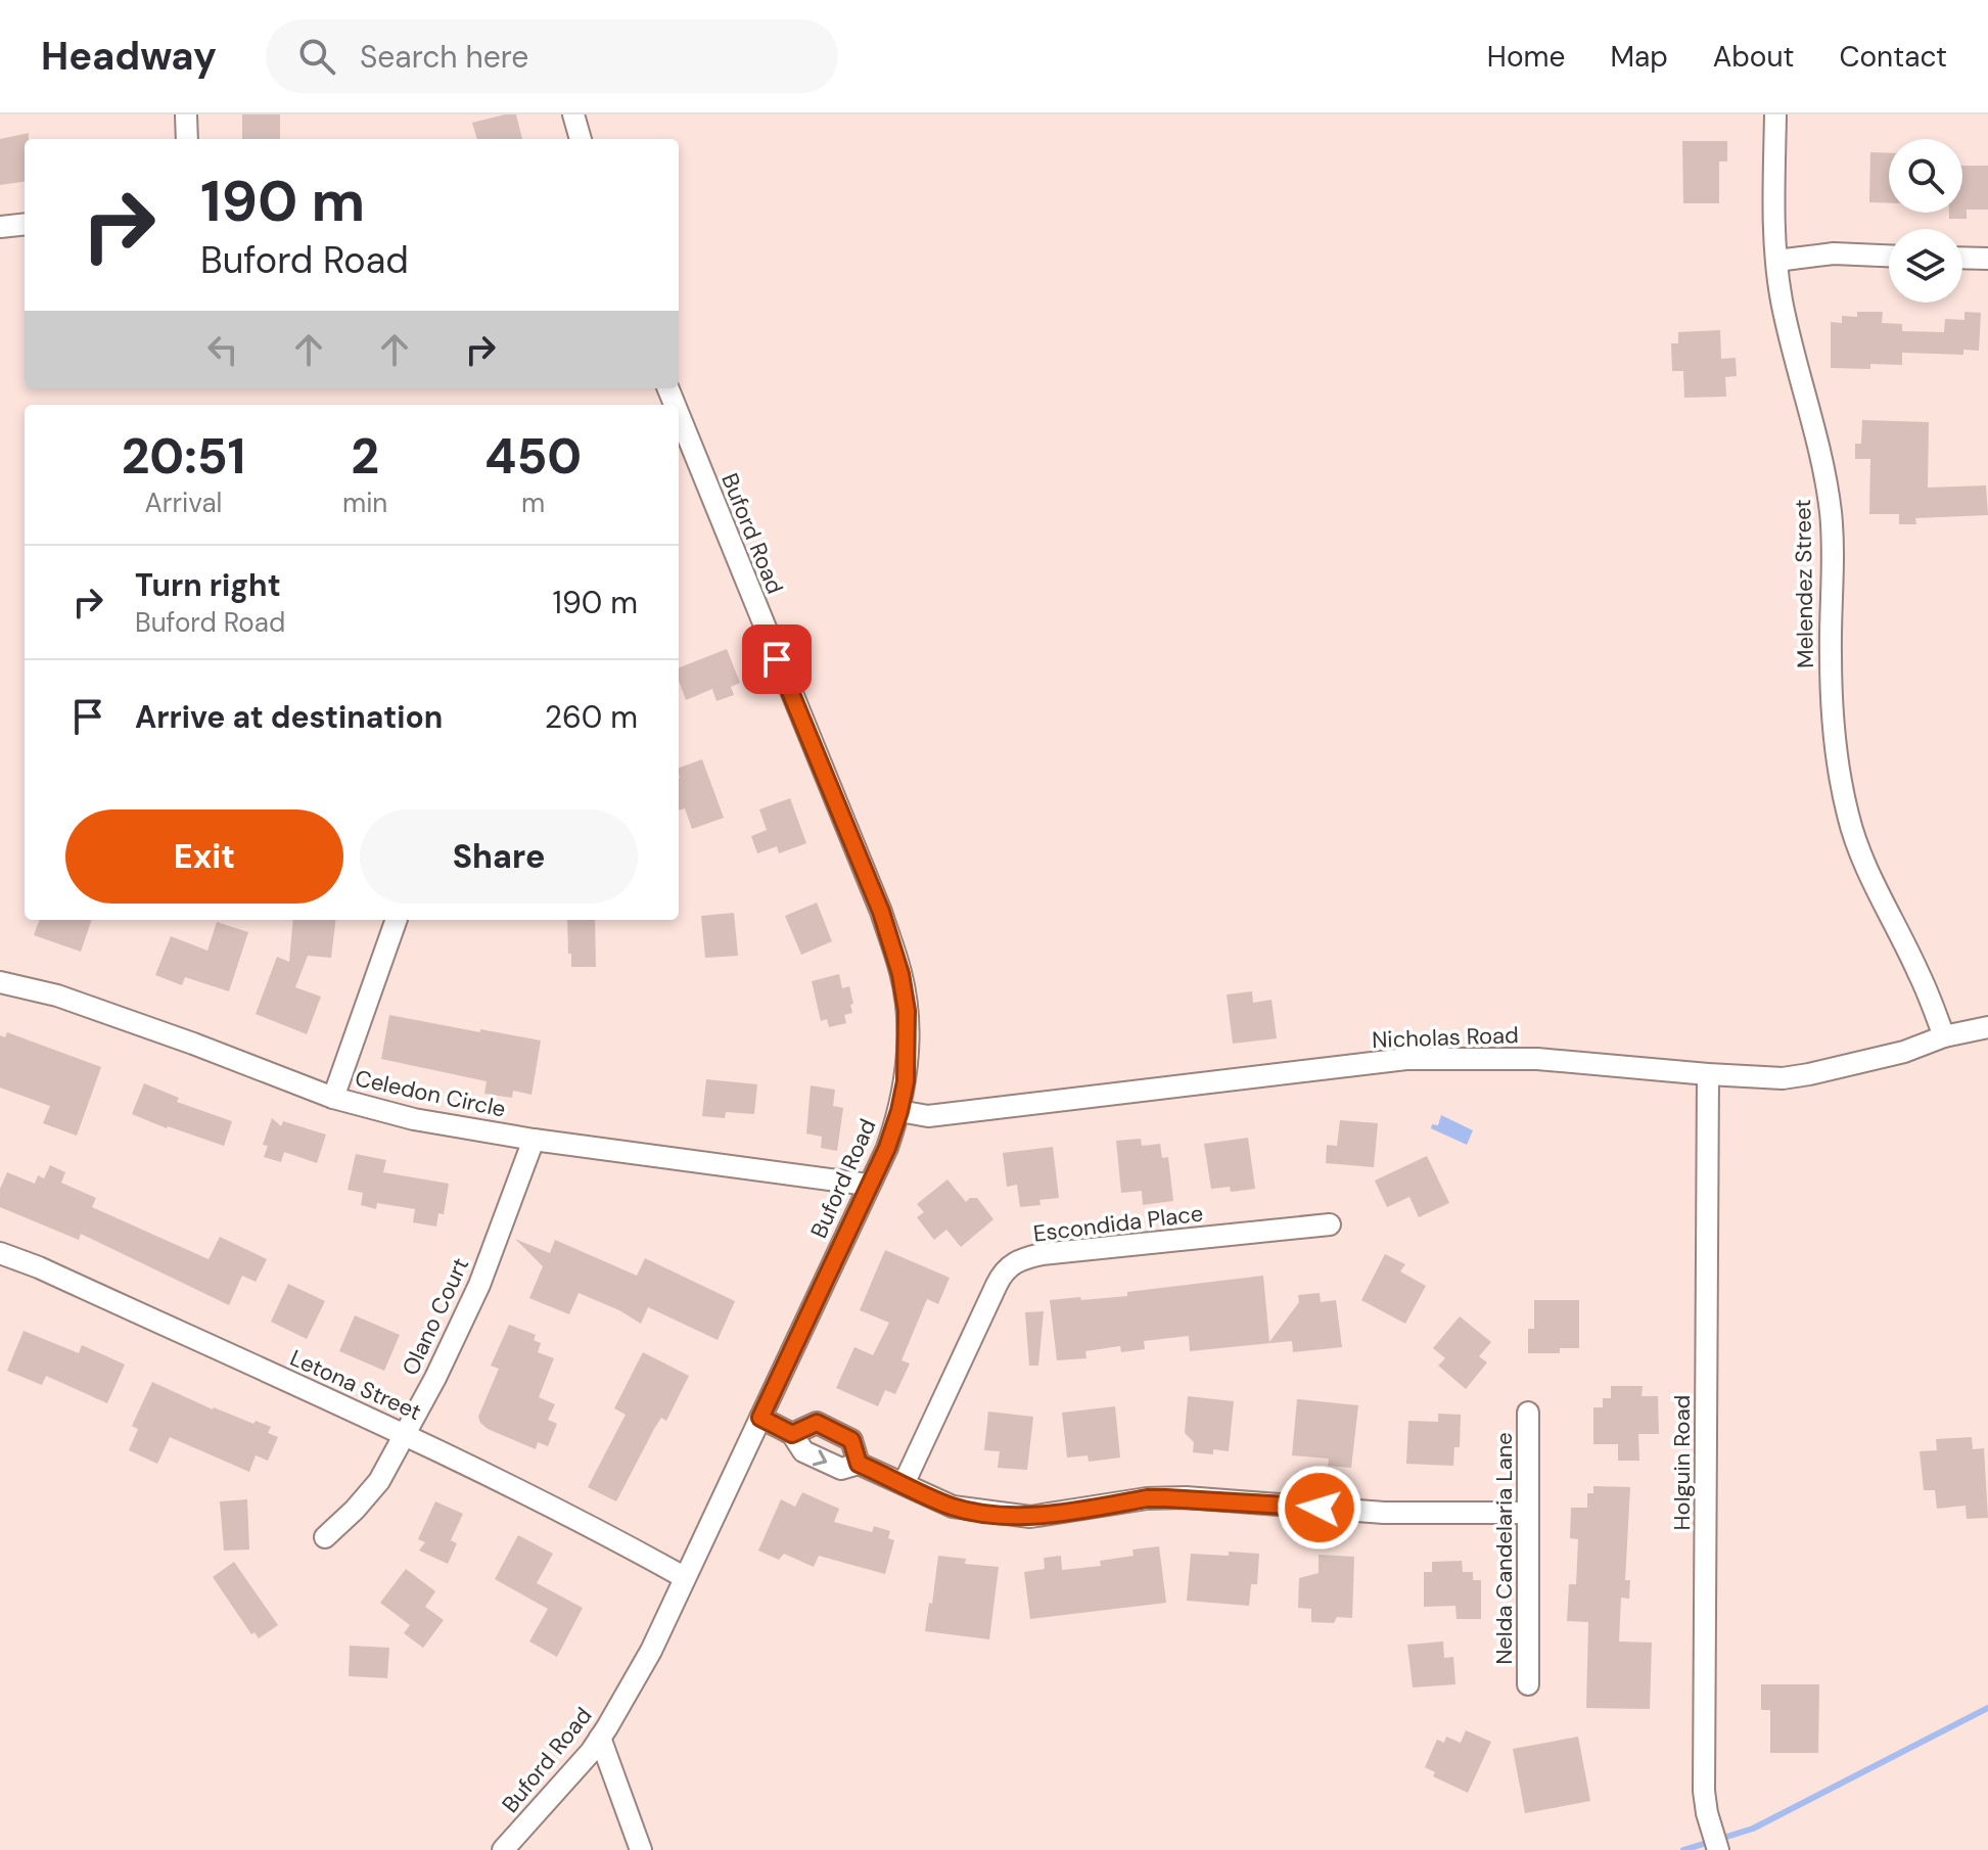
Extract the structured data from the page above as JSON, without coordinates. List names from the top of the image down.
{
  "streets": {
    "street": [
      "Buford Road",
      "Melendez Street",
      "Nicholas Road",
      "Celedon Circle",
      "Escondida Place",
      "Olano Court",
      "Letona Street",
      "Holguin Road",
      "Nelda Candelaria Lane"
    ]
  },
  "crossings": [
    ["Buford Road", "Nicholas Road"],
    ["Buford Road", "Celedon Circle"],
    ["Buford Road", "Letona Street"],
    ["Melendez Street", "Nicholas Road"],
    ["Nicholas Road", "Holguin Road"],
    ["Celedon Circle", "Olano Court"],
    ["Olano Court", "Letona Street"]
  ],
  "page": {
    "header": "Headway",
    "search": "Search here",
    "nav": [
      "Home",
      "Map",
      "About",
      "Contact"
    ],
    "turn": ["190 m", "Buford Road"],
    "eta": [
      "20:51",
      "Arrival",
      "2",
      "min",
      "450",
      "m"
    ],
    "list": [
      {
        "name": "Turn right",
        "note": "Buford Road",
        "value": "190 m"
      },
      {
        "name": "Arrive at destination",
        "value": "260 m"
      }
    ],
    "buttons": ["Exit", "Share"]
  }
}
